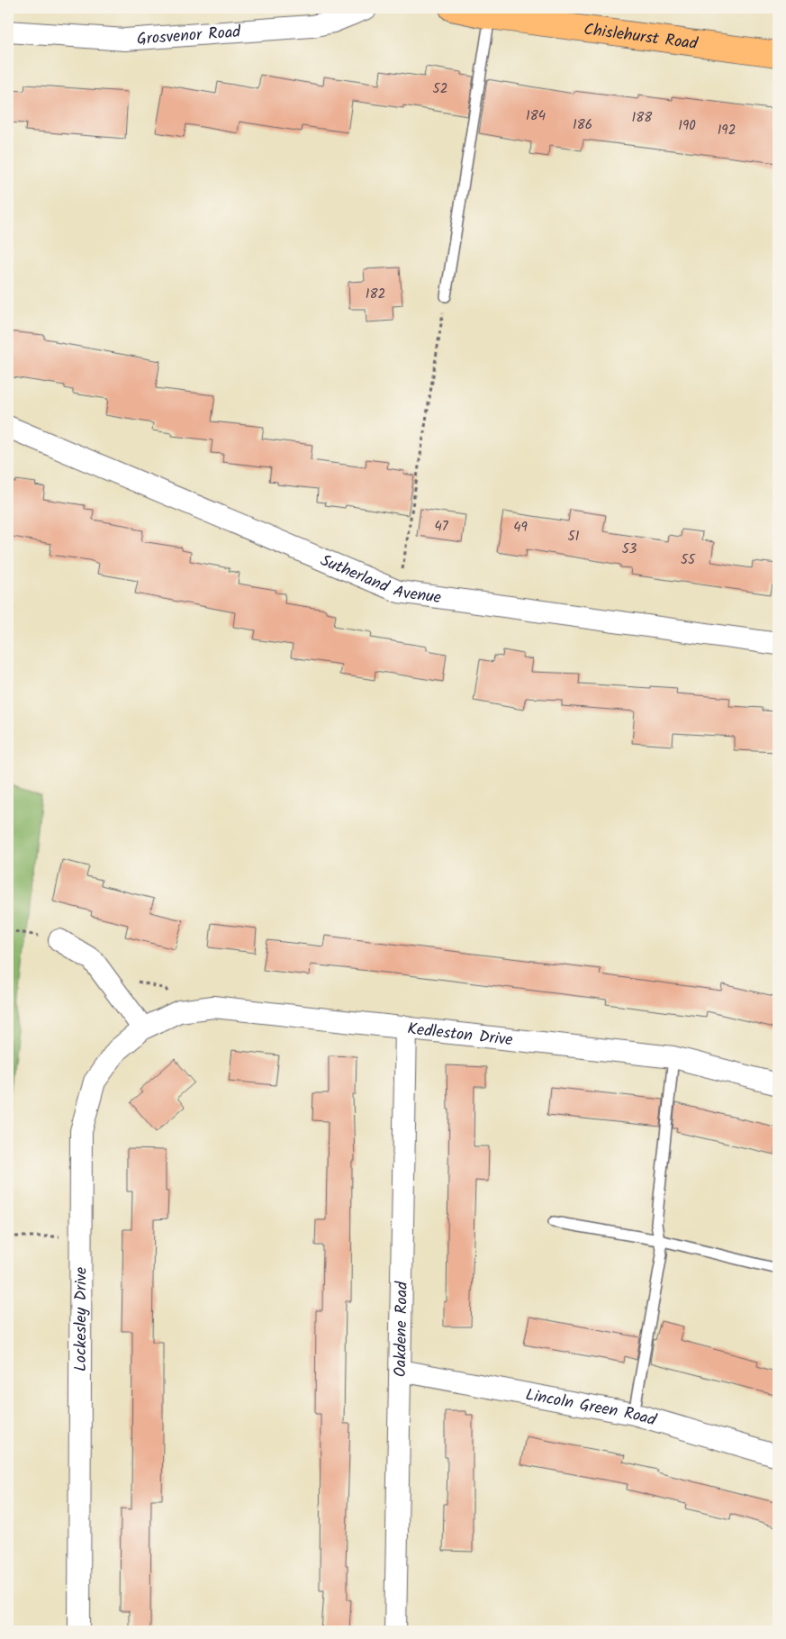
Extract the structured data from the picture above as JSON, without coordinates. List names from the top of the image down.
{
  "streets": {
    "main road": ["Chislehurst Road"],
    "street": [
      "Grosvenor Road",
      "Sutherland Avenue",
      "Kedleston Drive",
      "Lockesley Drive",
      "Oakdene Road",
      "Lincoln Green Road"
    ]
  },
  "crossings": [
    ["Kedleston Drive", "Lockesley Drive"],
    ["Kedleston Drive", "Oakdene Road"],
    ["Oakdene Road", "Lincoln Green Road"]
  ],
  "house_numbers": [
    "52",
    "184",
    "188",
    "186",
    "190",
    "192",
    "182",
    "47",
    "49",
    "51",
    "53",
    "55"
  ]
}
